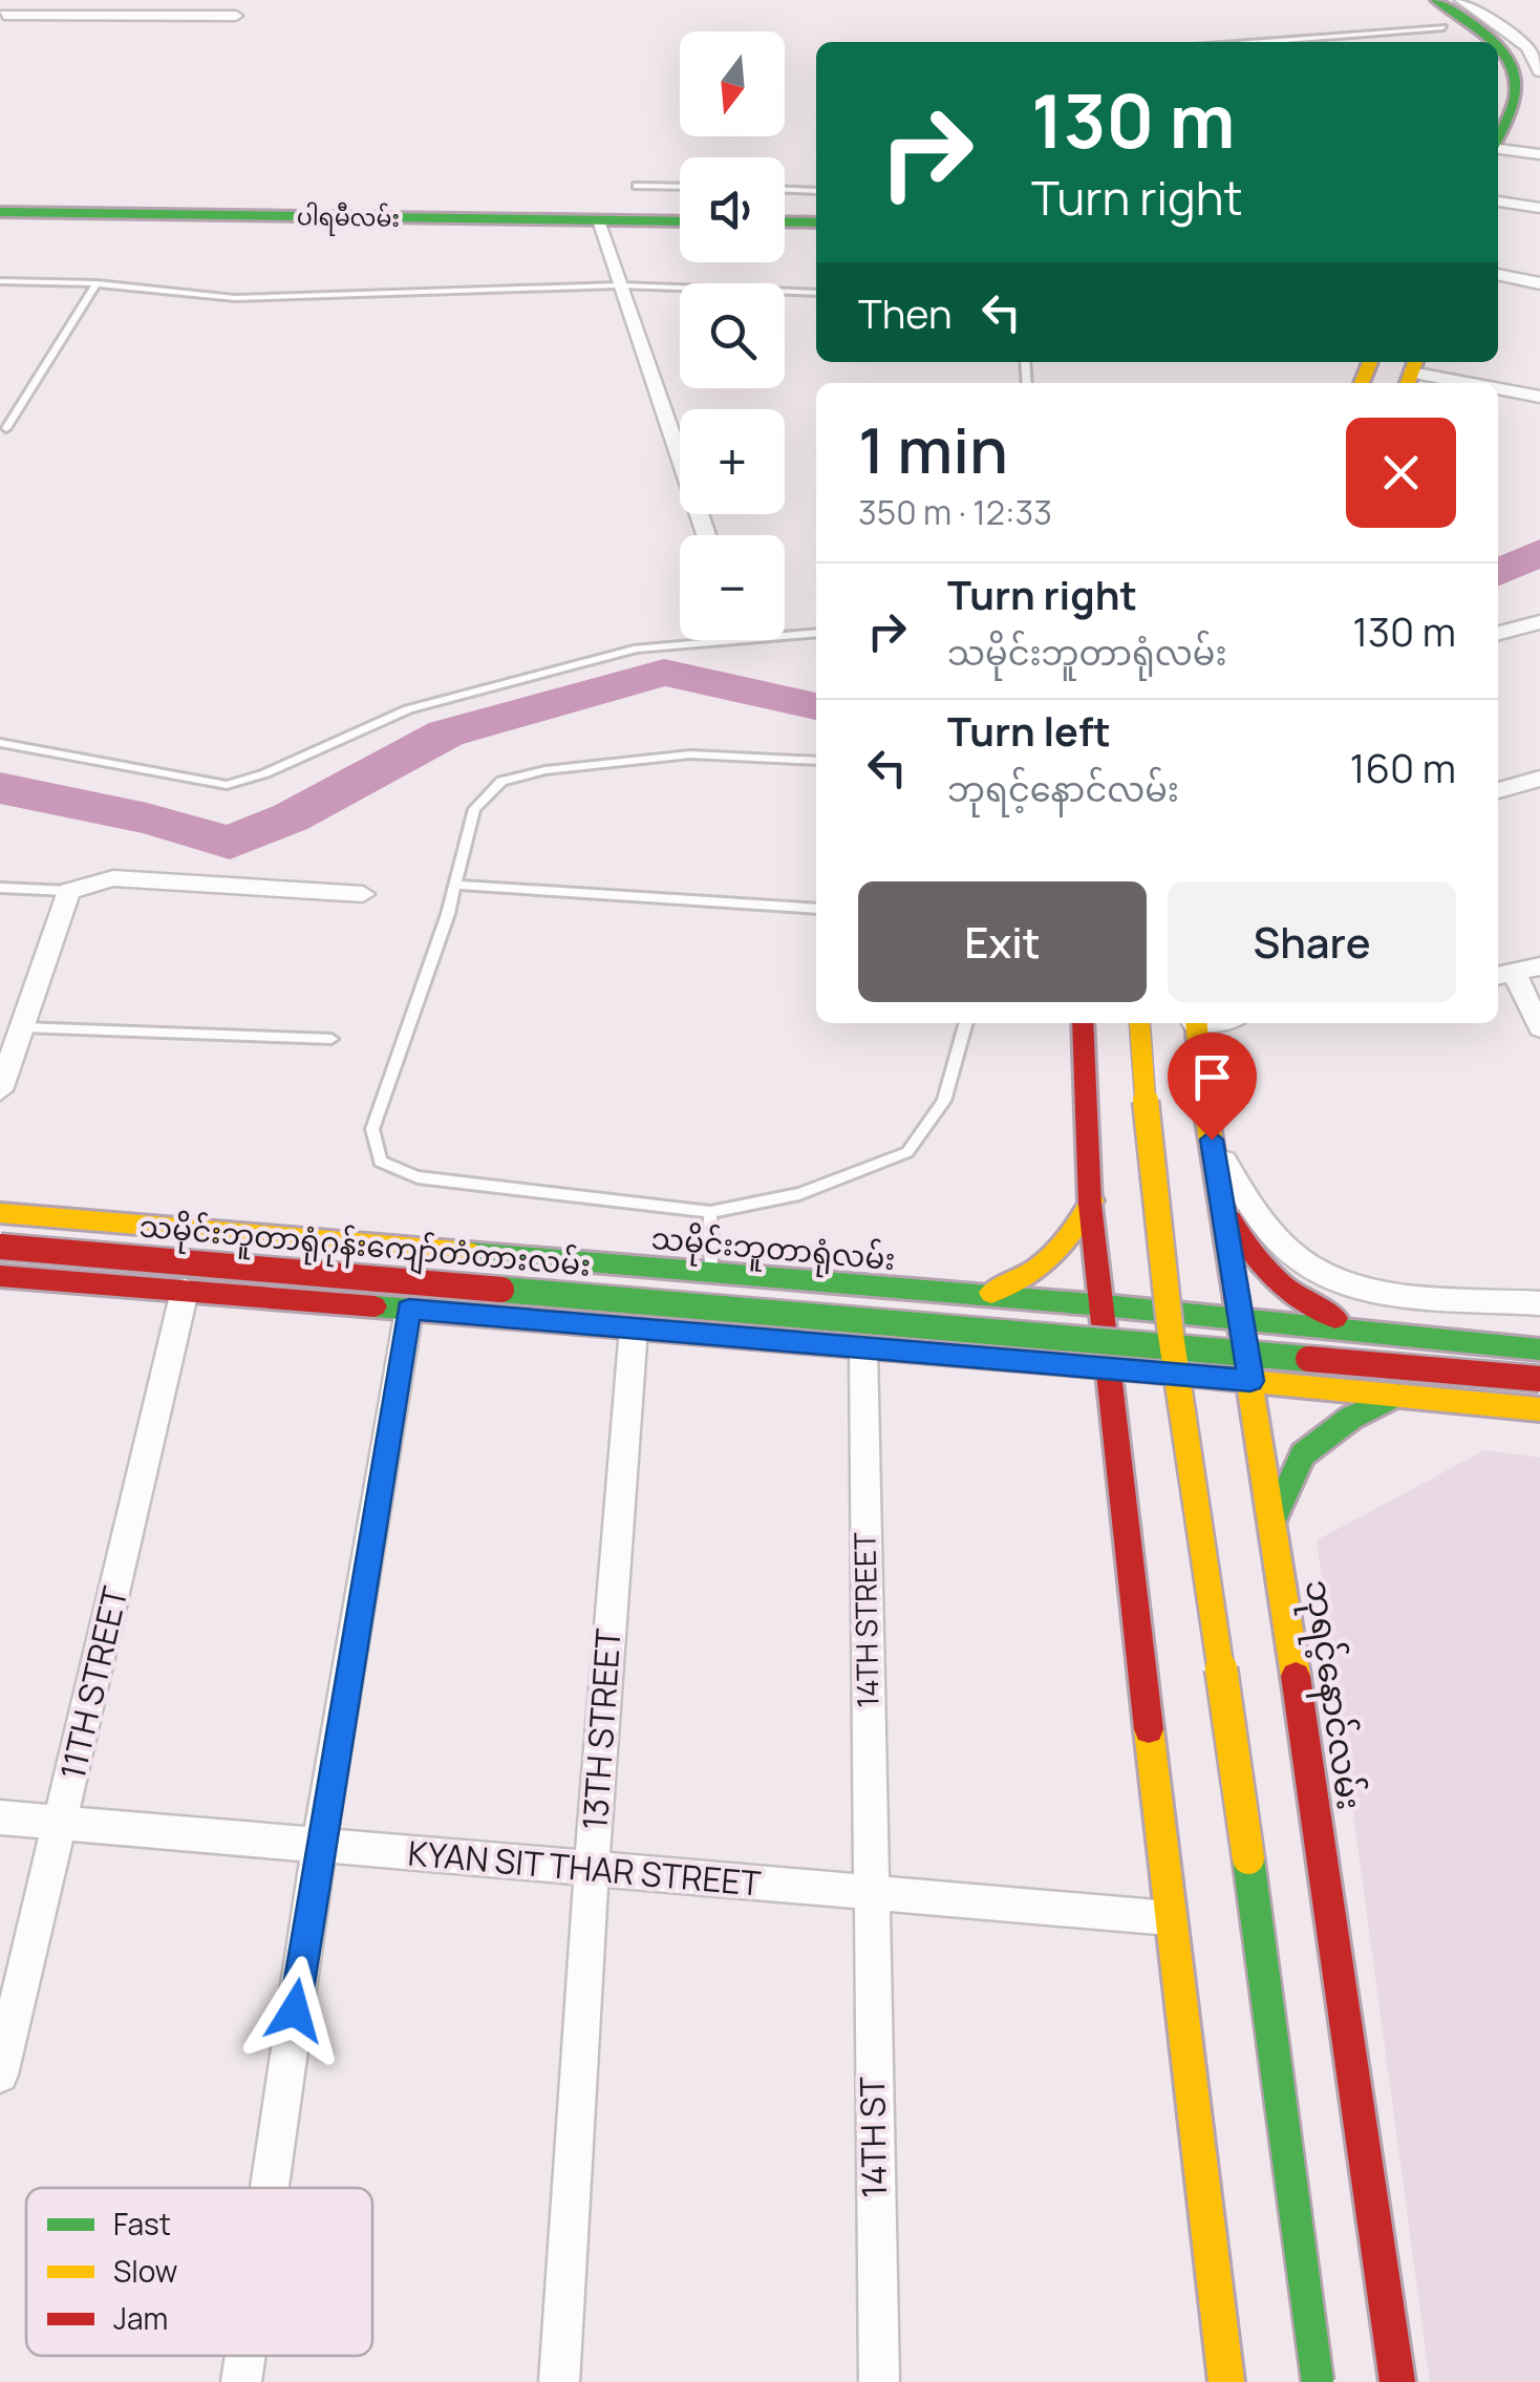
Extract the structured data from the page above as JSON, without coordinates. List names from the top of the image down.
{
  "streets": {
    "main road": [
      "ပါရမီလမ်း",
      "သမိုင်းဘူတာရုံဂုန်းကျော်တံတားလမ်း",
      "သမိုင်းဘူတာရုံလမ်း",
      "ဘုရင့်နောင်လမ်း"
    ],
    "street": [
      "14TH STREET",
      "11TH STREET",
      "13TH STREET",
      "KYAN SIT THAR STREET",
      "14TH ST"
    ]
  },
  "crossings": [
    ["သမိုင်းဘူတာရုံလမ်း", "ဘုရင့်နောင်လမ်း"],
    ["14TH STREET", "KYAN SIT THAR STREET"],
    ["14TH STREET", "14TH ST"],
    ["11TH STREET", "KYAN SIT THAR STREET"],
    ["13TH STREET", "KYAN SIT THAR STREET"],
    ["KYAN SIT THAR STREET", "14TH ST"]
  ],
  "legend": ["Fast", "Slow", "Jam"],
  "north": "bottom",
  "page": {
    "map_buttons": ["+", "−"],
    "turn": ["130 m", "Turn right"],
    "then": "Then",
    "heading": ["1 min", "350 m · 12:33"],
    "list": [
      {
        "name": "Turn right",
        "note": "သမိုင်းဘူတာရုံလမ်း",
        "value": "130 m"
      },
      {
        "name": "Turn left",
        "note": "ဘုရင့်နောင်လမ်း",
        "value": "160 m"
      }
    ],
    "buttons": ["Exit", "Share"]
  }
}
